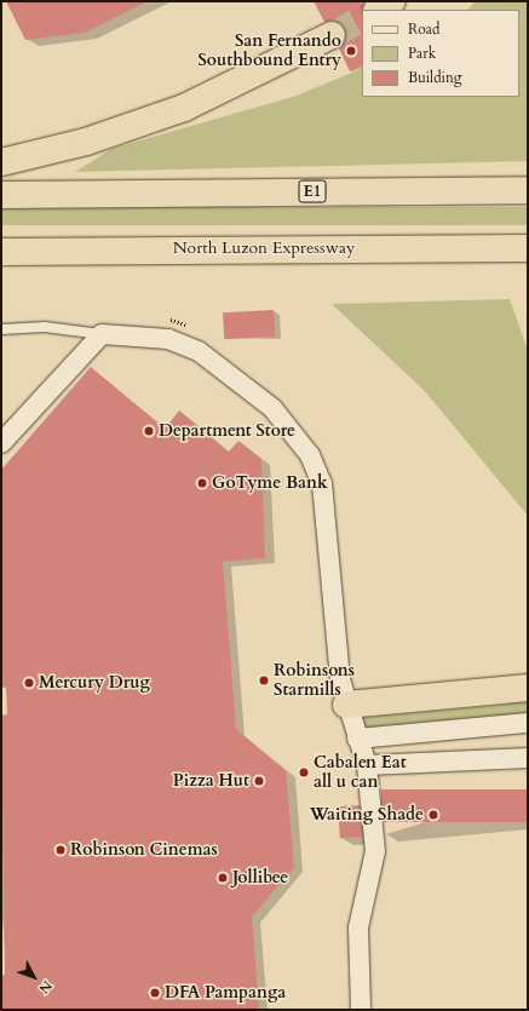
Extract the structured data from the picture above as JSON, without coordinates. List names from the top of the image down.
{
  "streets": {
    "highway": ["E1", "North Luzon Expressway"]
  },
  "places": [
    "San Fernando Southbound Entry",
    "Department Store",
    "GoTyme Bank",
    "Robinsons Starmills",
    "Mercury Drug",
    "Cabalen Eat all u can",
    "Pizza Hut",
    "Waiting Shade",
    "Robinson Cinemas",
    "Jollibee",
    "DFA Pampanga"
  ],
  "legend": ["Road", "Park", "Building"],
  "north": "bottom right"
}
